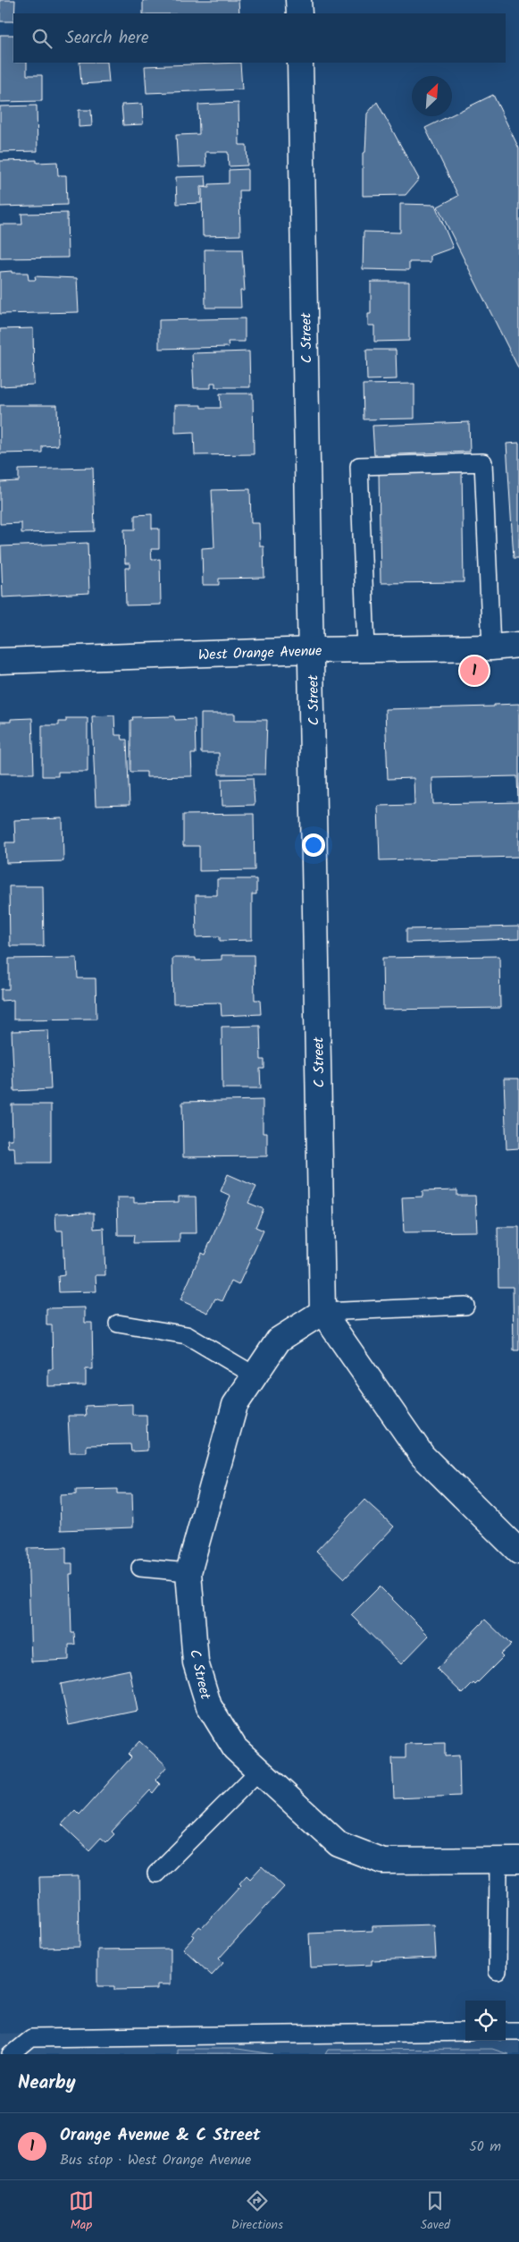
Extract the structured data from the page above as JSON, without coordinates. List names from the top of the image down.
{
  "streets": {
    "street": ["C Street", "West Orange Avenue"]
  },
  "crossings": [
    ["C Street", "West Orange Avenue"]
  ],
  "north": "top right",
  "page": {
    "search": "Search here",
    "pins": "1",
    "heading": "Nearby",
    "list": [
      {
        "mark": "1",
        "name": "Orange Avenue & C Street",
        "note": "Bus stop · West Orange Avenue",
        "value": "50 m"
      }
    ],
    "nav": ["Map", "Directions", "Saved"]
  }
}
